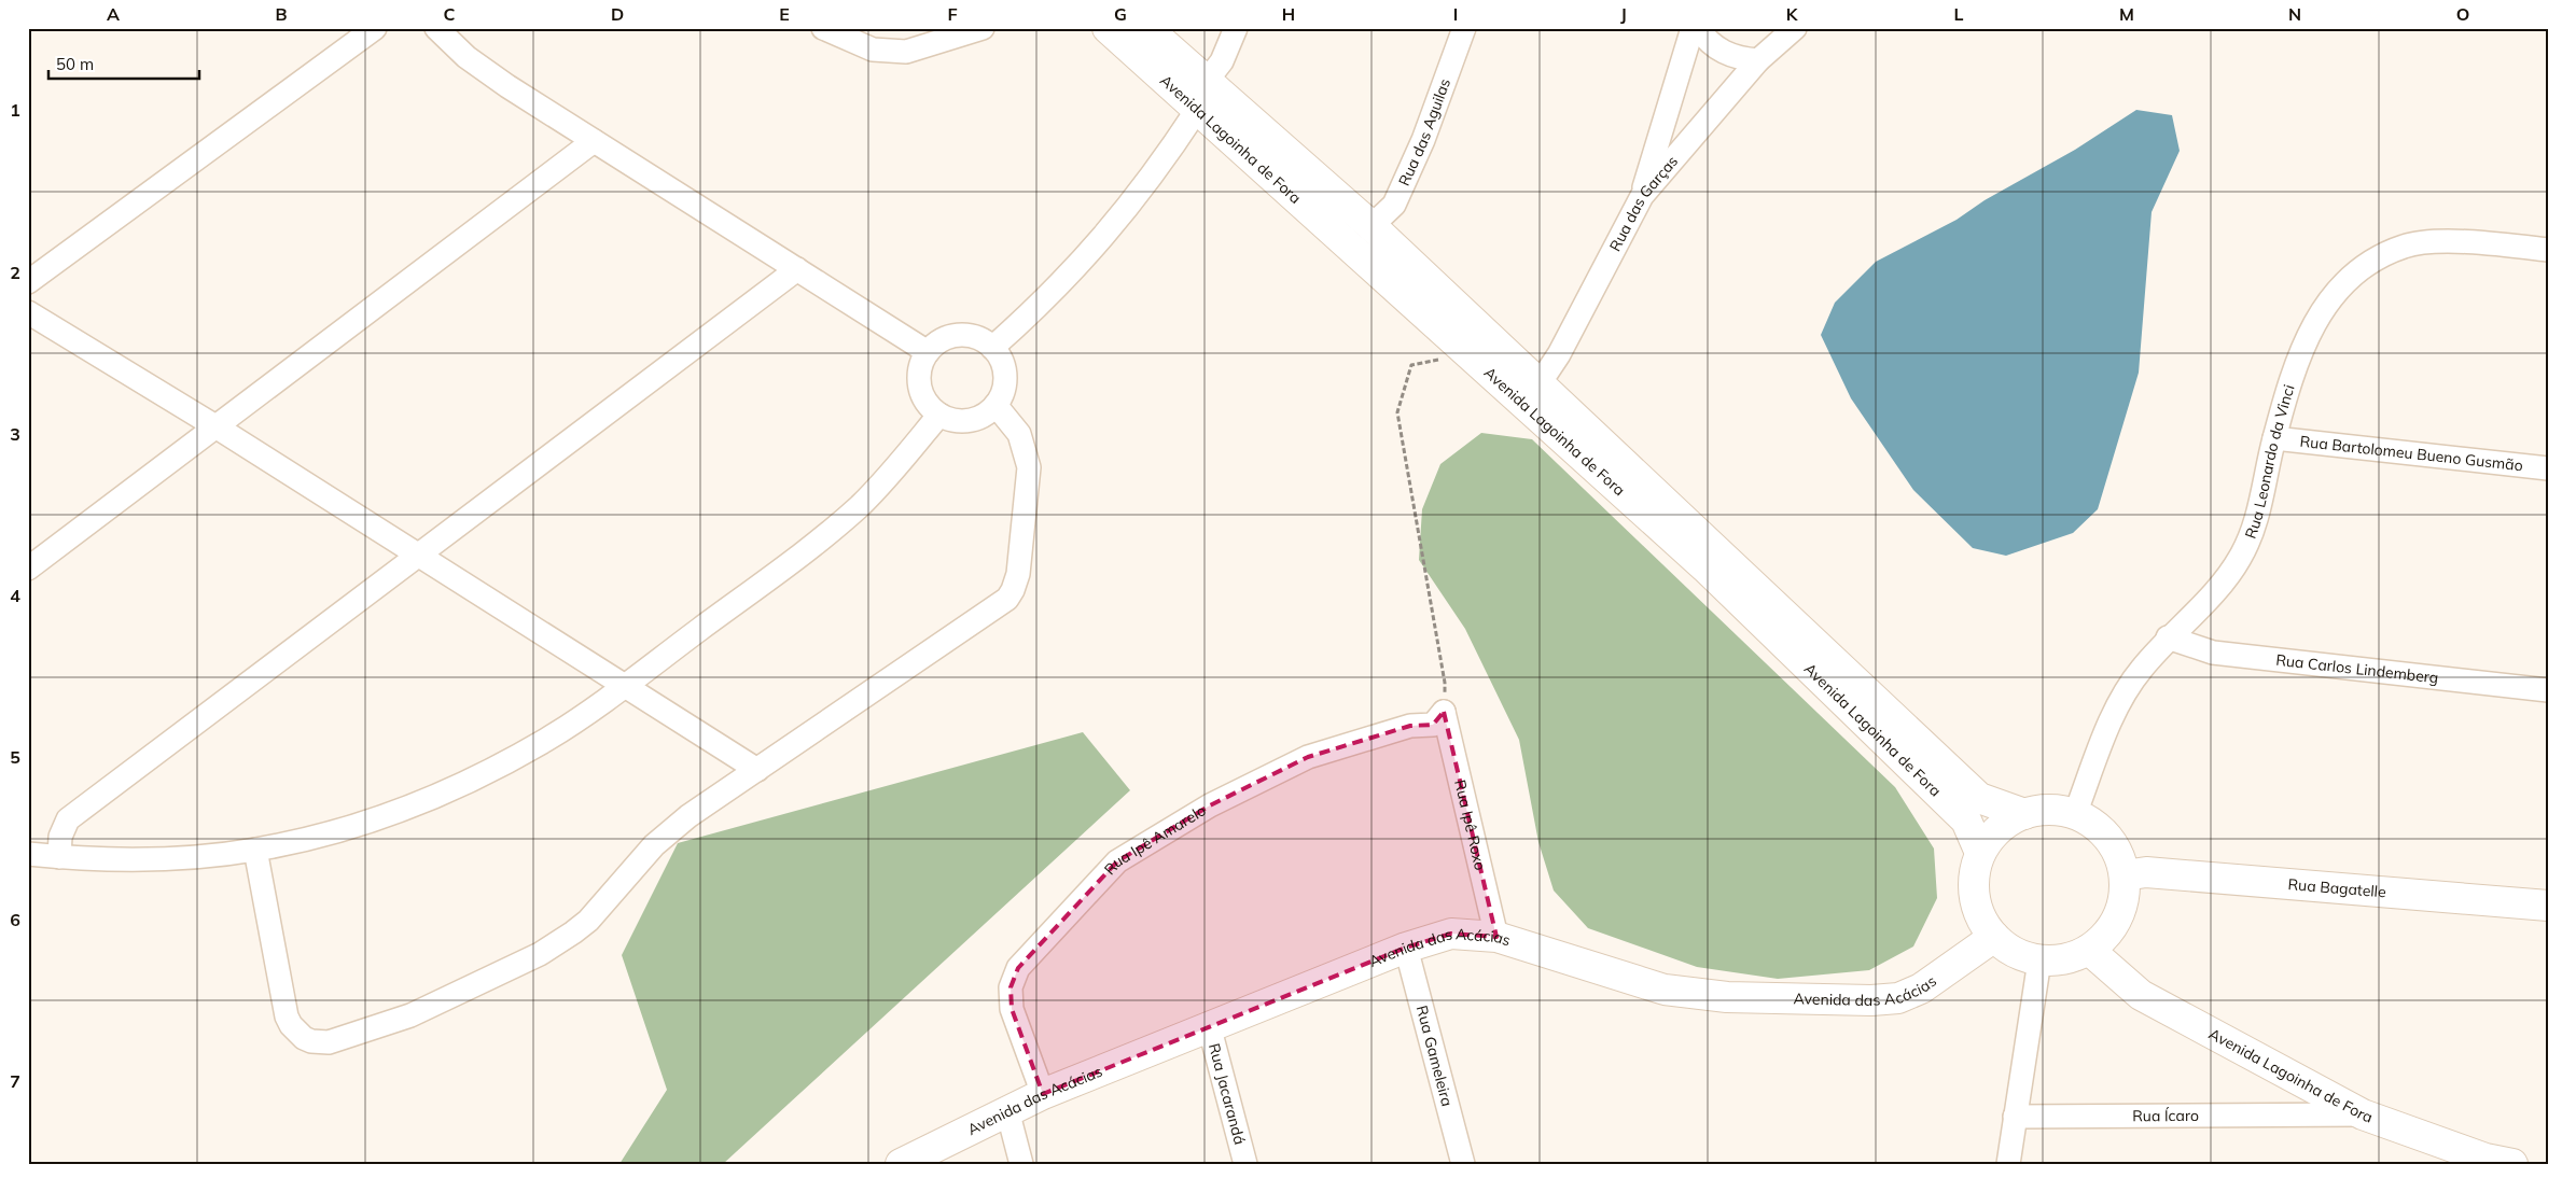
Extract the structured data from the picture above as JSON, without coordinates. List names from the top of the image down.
{
  "streets": {
    "main road": ["Avenida Lagoinha de Fora", "Rua Bagatelle", "Avenida das Acácias"],
    "street": [
      "Rua das Aguilas",
      "Rua das Garças",
      "Rua Bartolomeu Bueno Gusmão",
      "Rua Leonardo da Vinci",
      "Rua Carlos Lindemberg",
      "Rua Ipê Roxo",
      "Rua Ipê Amarelo",
      "Rua Gameleira",
      "Rua Jacarandá",
      "Rua Ícaro"
    ]
  },
  "crossings": [
    ["Rua das Aguilas", "Avenida Lagoinha de Fora"],
    ["Avenida Lagoinha de Fora", "Rua das Garças"],
    ["Avenida Lagoinha de Fora", "Rua Leonardo da Vinci"],
    ["Avenida Lagoinha de Fora", "Rua Bagatelle"],
    ["Avenida Lagoinha de Fora", "Avenida das Acácias"],
    ["Avenida Lagoinha de Fora", "Rua Ícaro"],
    ["Rua Bartolomeu Bueno Gusmão", "Rua Leonardo da Vinci"],
    ["Rua Leonardo da Vinci", "Rua Carlos Lindemberg"],
    ["Rua Leonardo da Vinci", "Rua Bagatelle"],
    ["Rua Leonardo da Vinci", "Avenida das Acácias"],
    ["Rua Ipê Roxo", "Rua Ipê Amarelo"],
    ["Rua Ipê Roxo", "Avenida das Acácias"],
    ["Rua Ipê Amarelo", "Avenida das Acácias"],
    ["Rua Bagatelle", "Avenida das Acácias"],
    ["Avenida das Acácias", "Rua Gameleira"],
    ["Avenida das Acácias", "Rua Jacarandá"]
  ],
  "scale_bar": "50 m",
  "grid": {
    "columns": [
      "A",
      "B",
      "C",
      "D",
      "E",
      "F",
      "G",
      "H",
      "I",
      "J",
      "K",
      "L",
      "M",
      "N",
      "O"
    ],
    "rows": [
      "1",
      "2",
      "3",
      "4",
      "5",
      "6",
      "7"
    ]
  }
}
